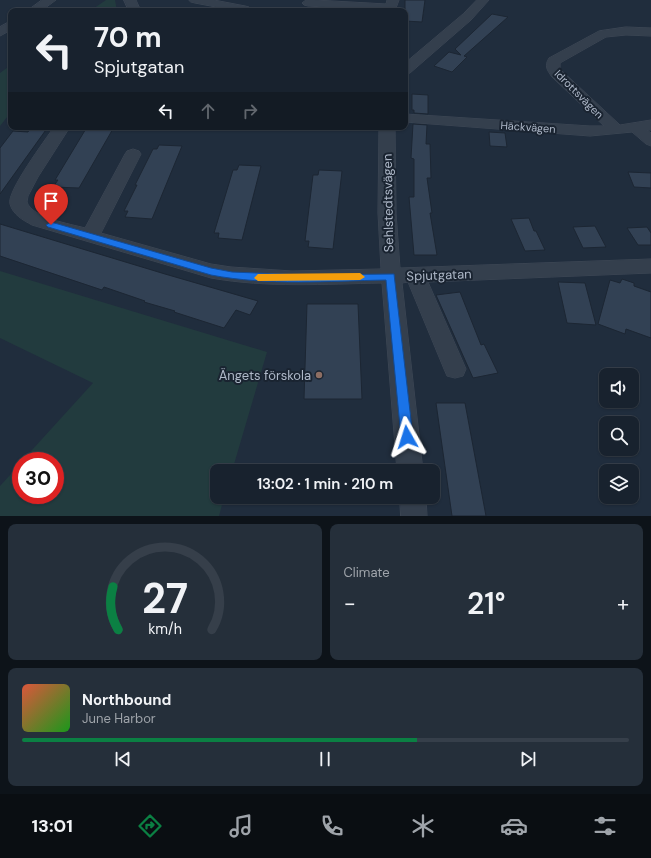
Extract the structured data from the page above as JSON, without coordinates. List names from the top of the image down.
{
  "streets": {
    "street": [
      "Idrottsvägen",
      "Häckvägen",
      "Sehlstedtsvägen",
      "Spjutgatan"
    ]
  },
  "crossings": [
    ["Idrottsvägen", "Häckvägen"],
    ["Sehlstedtsvägen", "Spjutgatan"]
  ],
  "places": ["Ängets förskola"],
  "page": {
    "turn": ["70 m", "Spjutgatan"],
    "limit": "30",
    "trip": "13:02 · 1 min · 210 m",
    "tile": "Climate",
    "heat": ["−", "21°", "+"],
    "song": ["Northbound", "June Harbor"],
    "tabs": "13:01",
    "gauge": ["27", "km/h"]
  }
}
